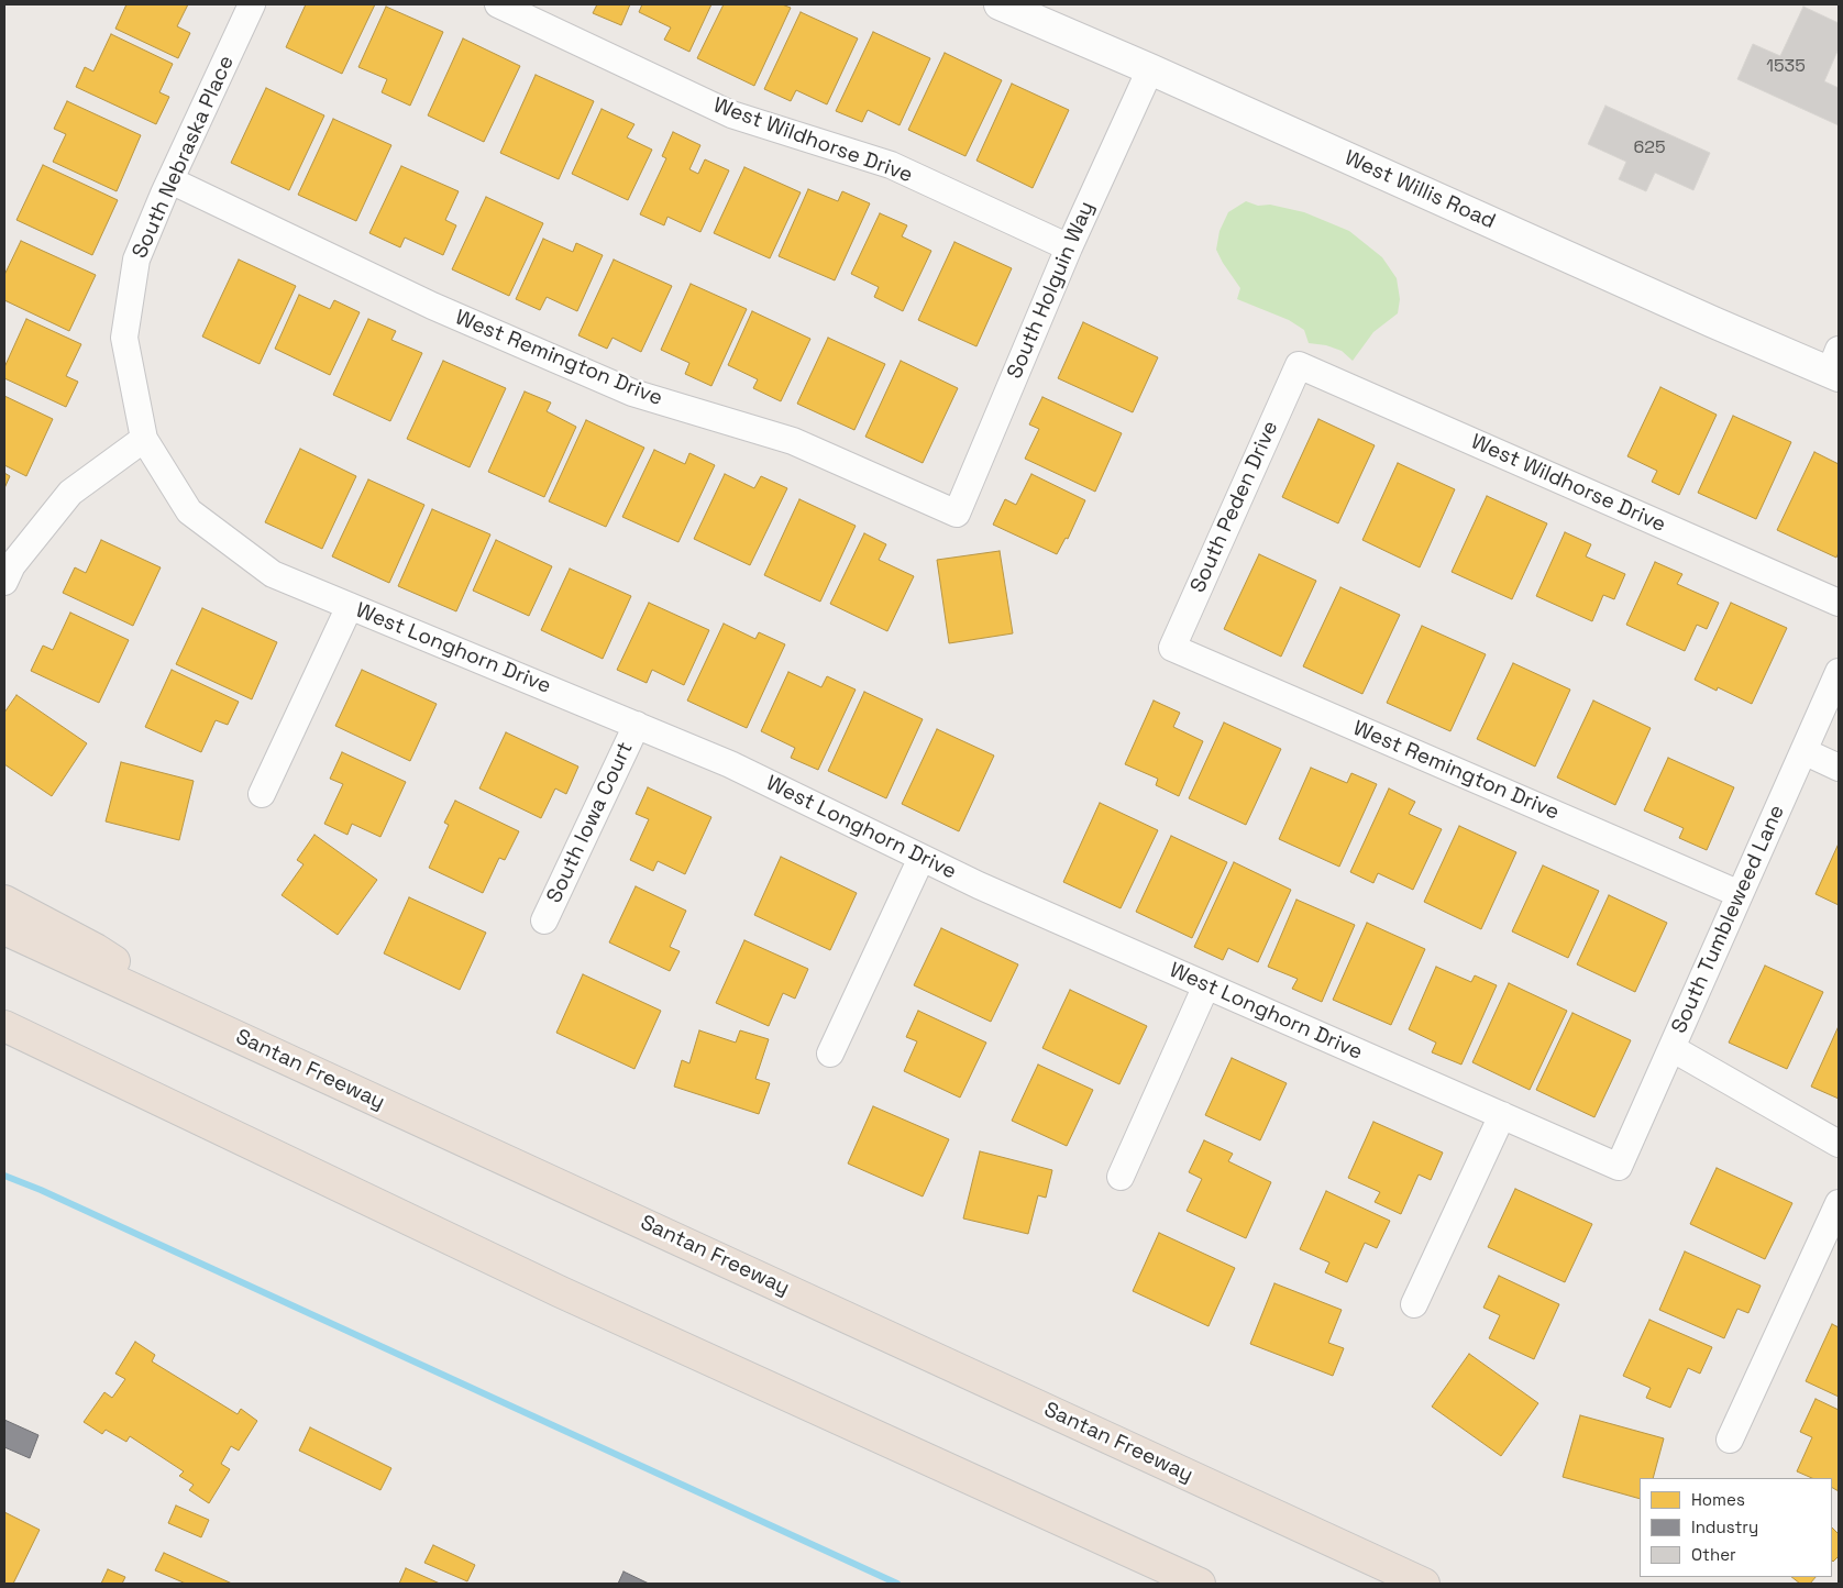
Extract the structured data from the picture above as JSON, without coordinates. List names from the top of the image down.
{
  "streets": {
    "highway": ["Santan Freeway"],
    "street": [
      "West Wildhorse Drive",
      "South Nebraska Place",
      "West Willis Road",
      "South Holguin Way",
      "West Remington Drive",
      "South Peden Drive",
      "West Longhorn Drive",
      "South Iowa Court",
      "South Tumbleweed Lane"
    ]
  },
  "crossings": [
    ["West Wildhorse Drive", "South Holguin Way"],
    ["West Wildhorse Drive", "South Peden Drive"],
    ["South Nebraska Place", "West Remington Drive"],
    ["South Nebraska Place", "West Longhorn Drive"],
    ["West Willis Road", "South Holguin Way"],
    ["South Holguin Way", "West Remington Drive"],
    ["West Remington Drive", "South Peden Drive"],
    ["West Remington Drive", "South Tumbleweed Lane"],
    ["West Longhorn Drive", "South Iowa Court"],
    ["West Longhorn Drive", "South Tumbleweed Lane"]
  ],
  "house_numbers": ["1535", "625"],
  "legend": ["Homes", "Industry", "Other"]
}
